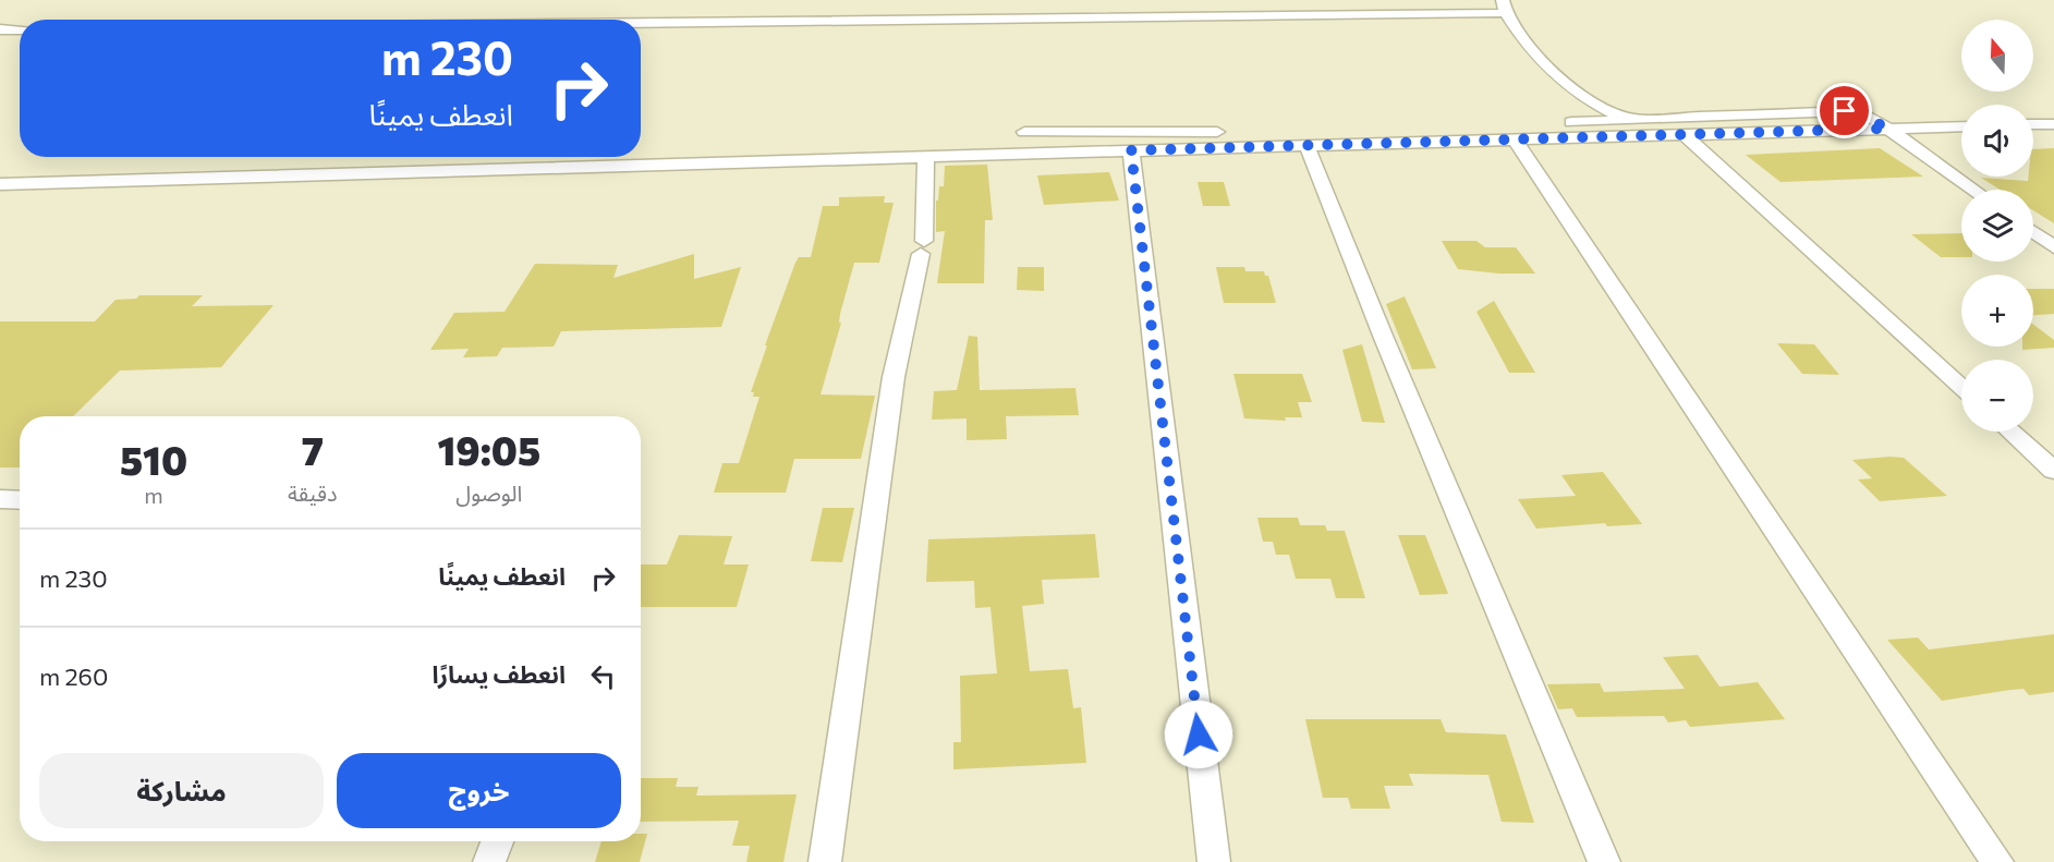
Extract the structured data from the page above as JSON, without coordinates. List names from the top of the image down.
{
  "north": "top",
  "page": {
    "map_buttons": ["+", "−"],
    "turn": ["230 m", "انعطف يمينًا"],
    "eta": [
      "19:05",
      "الوصول",
      "7",
      "دقيقة",
      "510",
      "m"
    ],
    "list": [
      {
        "name": "انعطف يمينًا",
        "value": "230 m"
      },
      {
        "name": "انعطف يسارًا",
        "value": "260 m"
      }
    ],
    "buttons": ["خروج", "مشاركة"]
  }
}
